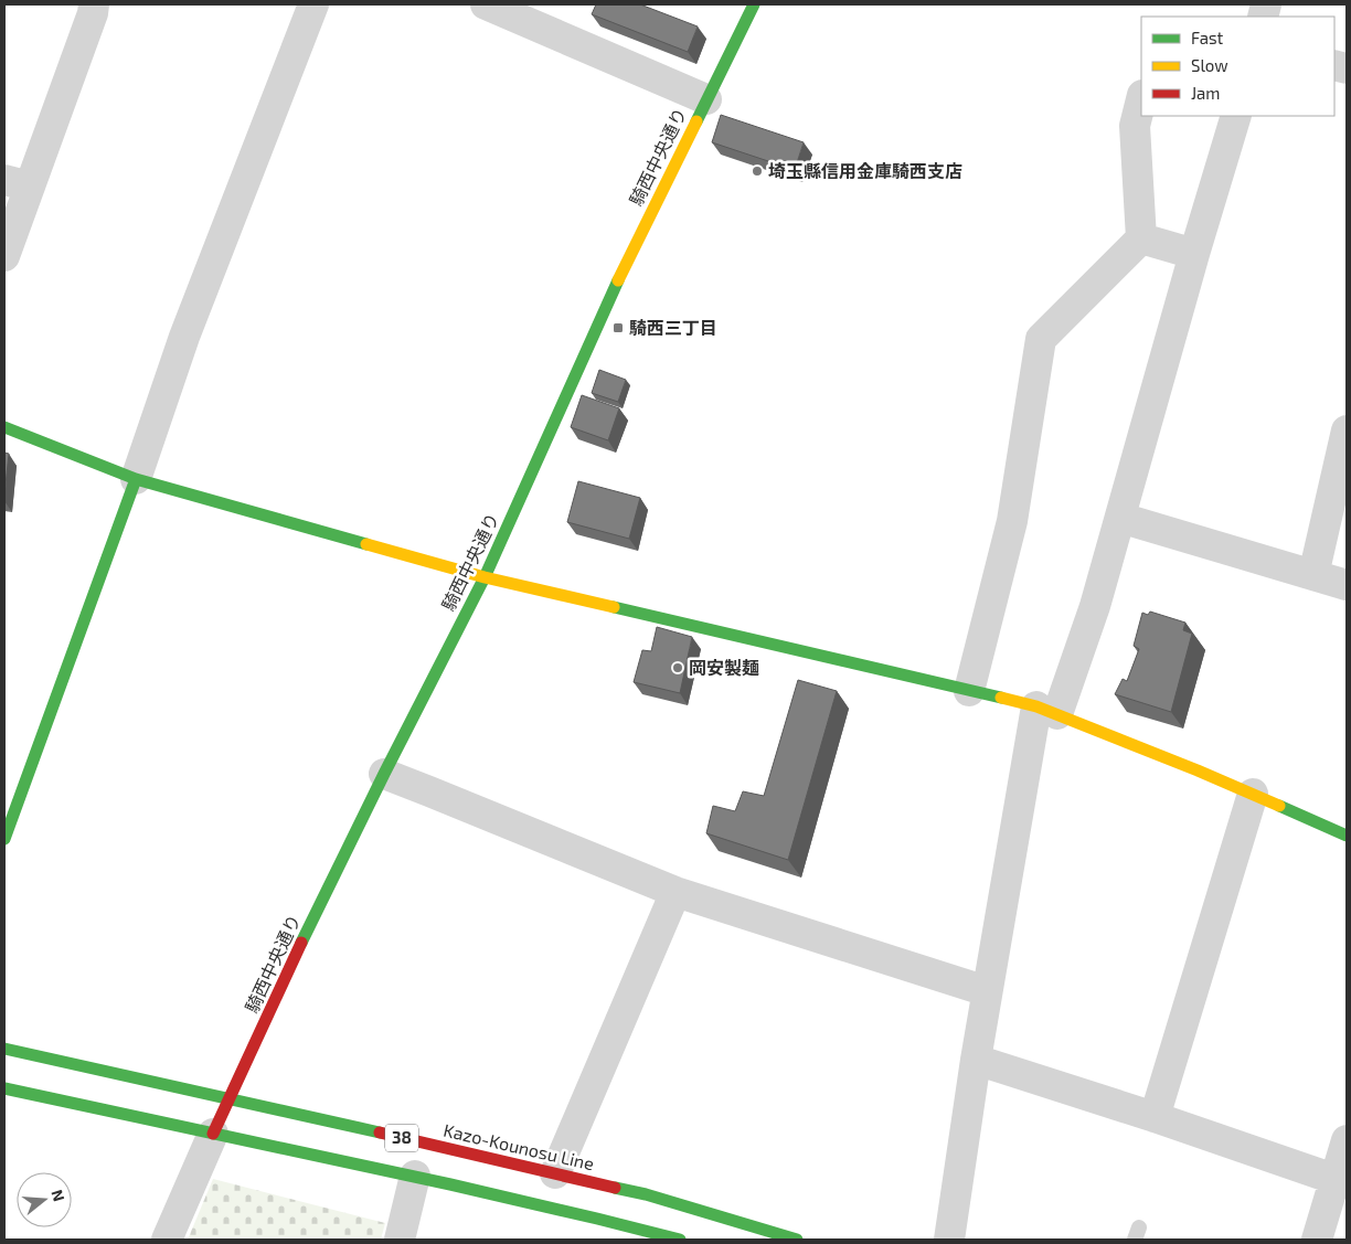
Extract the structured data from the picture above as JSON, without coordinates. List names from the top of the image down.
{
  "streets": {
    "street": ["騎西中央通り", "38", "Kazo-Kounosu Line"]
  },
  "crossings": [
    ["騎西中央通り", "38"],
    ["騎西中央通り", "Kazo-Kounosu Line"]
  ],
  "places": {
    "other": ["埼玉縣信用金庫騎西支店", "岡安製麺"],
    "transit": ["騎西三丁目"]
  },
  "legend": ["Fast", "Slow", "Jam"],
  "north": "right"
}
